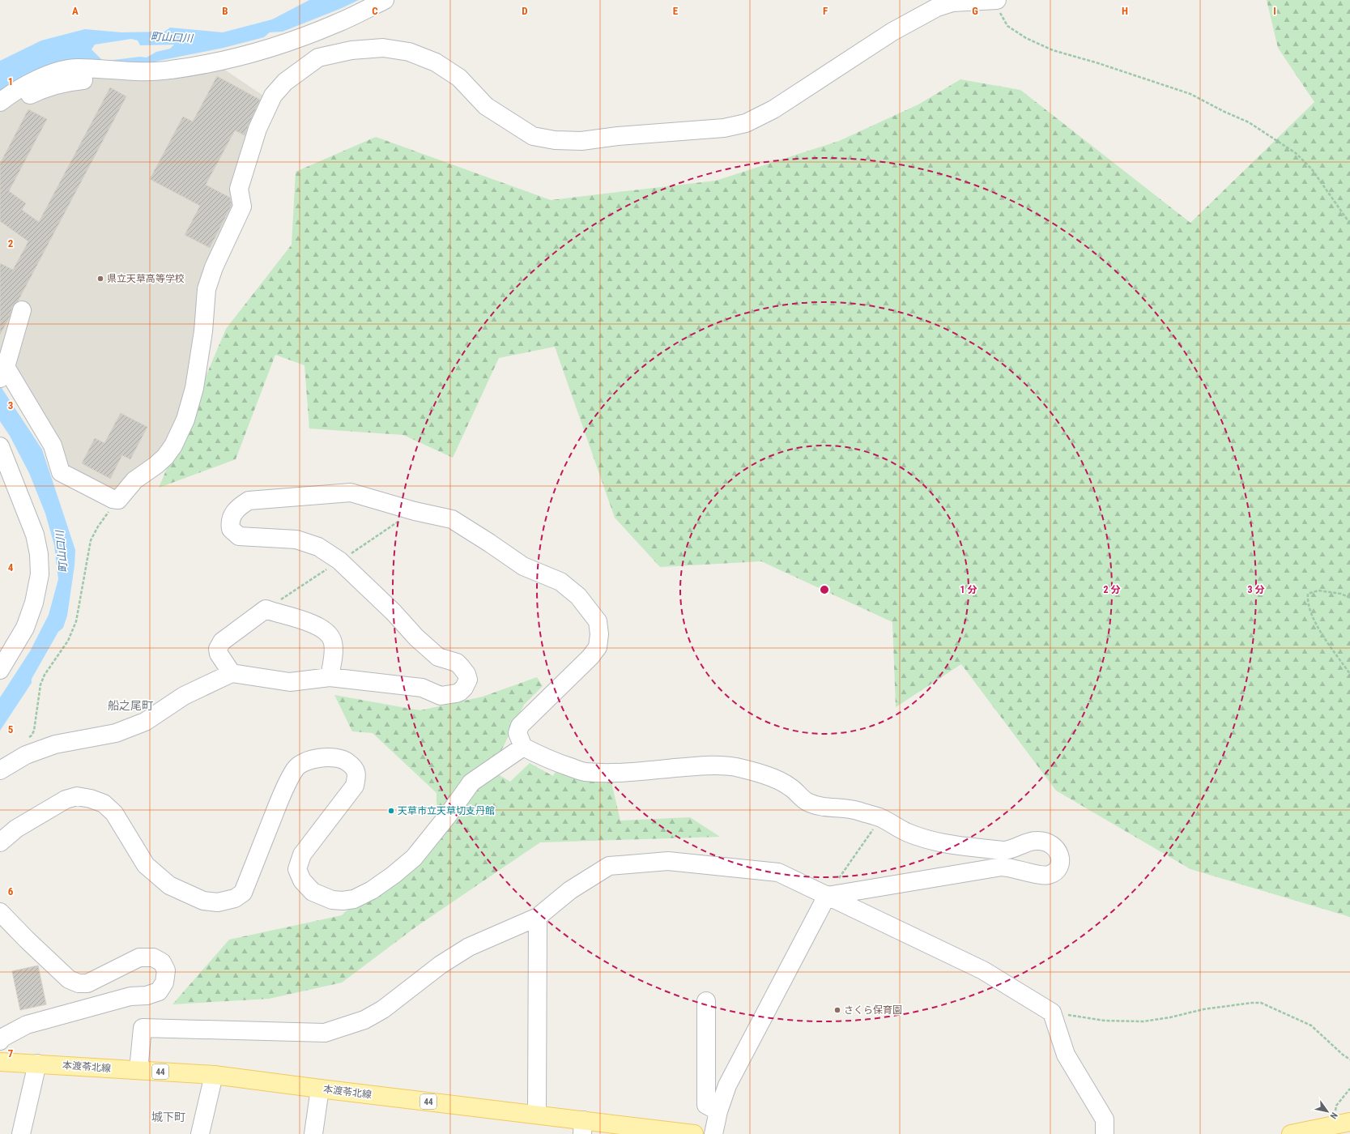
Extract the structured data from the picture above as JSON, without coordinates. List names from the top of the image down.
{
  "streets": {
    "main road": ["本渡苓北線", "44"]
  },
  "districts": ["船之尾町", "城下町"],
  "water": ["町山口川"],
  "places": ["県立天草高等学校", "天草市立天草切支丹館", "さくら保育園"],
  "north": "bottom right",
  "grid": {
    "columns": [
      "A",
      "B",
      "C",
      "D",
      "E",
      "F",
      "G",
      "H",
      "I"
    ],
    "rows": [
      "1",
      "2",
      "3",
      "4",
      "5",
      "6",
      "7"
    ]
  },
  "rings": ["1 分", "2 分", "3 分"]
}
